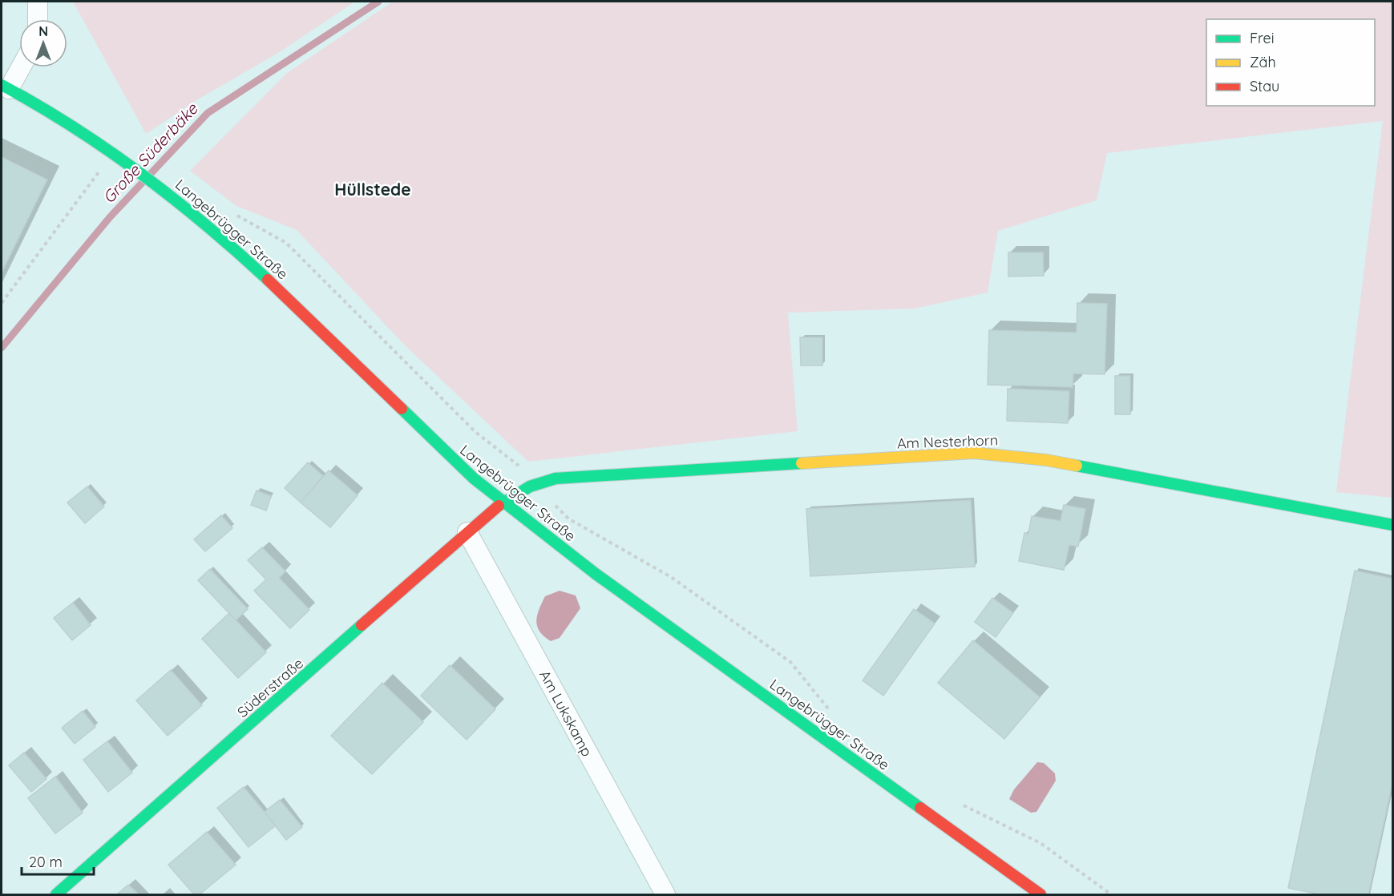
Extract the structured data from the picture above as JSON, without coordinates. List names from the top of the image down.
{
  "streets": {
    "street": [
      "Langebrügger Straße",
      "Am Nesterhorn",
      "Süderstraße",
      "Am Lukskamp"
    ]
  },
  "crossings": [
    ["Langebrügger Straße", "Am Nesterhorn"],
    ["Langebrügger Straße", "Süderstraße"],
    ["Am Nesterhorn", "Süderstraße"],
    ["Süderstraße", "Am Lukskamp"]
  ],
  "districts": ["Hüllstede"],
  "water": ["Große Süderbäke"],
  "legend": ["Frei", "Zäh", "Stau"],
  "scale_bar": "20 m",
  "north": "top"
}
